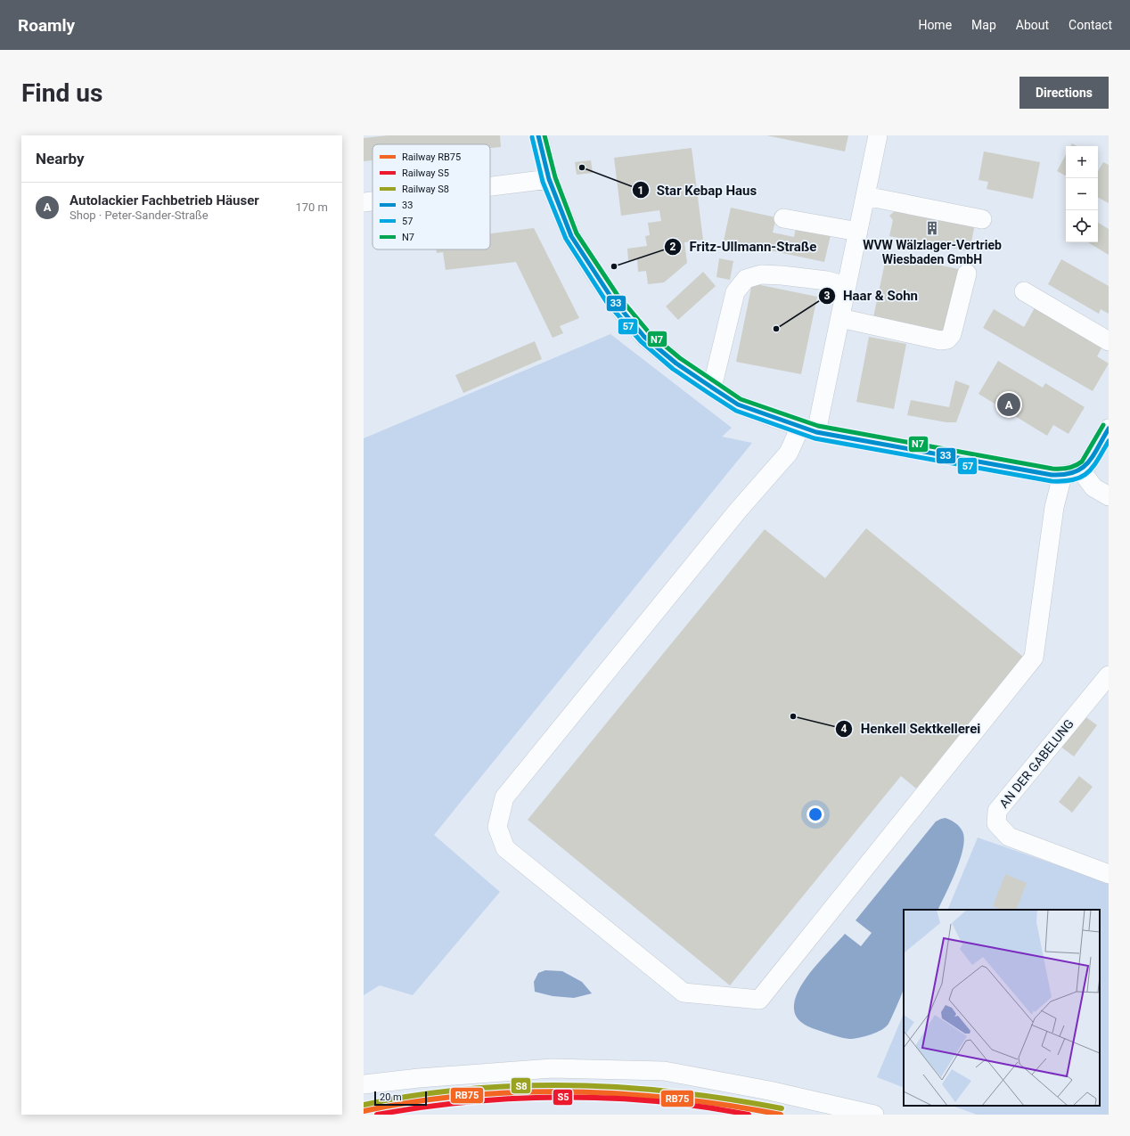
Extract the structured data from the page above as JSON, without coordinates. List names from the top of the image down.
{
  "streets": {
    "street": ["AN DER GABELUNG"]
  },
  "places": {
    "other": [
      "Star Kebap Haus",
      "Fritz-Ullmann-Straße",
      "Haar & Sohn",
      "Henkell Sektkellerei"
    ],
    "building": ["WVW Wälzlager-Vertrieb Wiesbaden GmbH"]
  },
  "lines": [
    "transit line 33",
    "transit line N7",
    "transit line 57",
    "rail line S8",
    "rail line RB75",
    "rail line S5"
  ],
  "legend": [
    "Railway RB75",
    "Railway S5",
    "Railway S8",
    "33",
    "57",
    "N7"
  ],
  "scale_bar": "20 m",
  "page": {
    "header": "Roamly",
    "nav": [
      "Home",
      "Map",
      "About",
      "Contact"
    ],
    "buttons": "Directions",
    "title": "Find us",
    "heading": "Nearby",
    "map_buttons": ["+", "−"],
    "list": [
      {
        "mark": "A",
        "name": "Autolackier Fachbetrieb Häuser",
        "note": "Shop · Peter-Sander-Straße",
        "value": "170 m"
      }
    ],
    "pins": "A",
    "scale": "20 m"
  }
}
